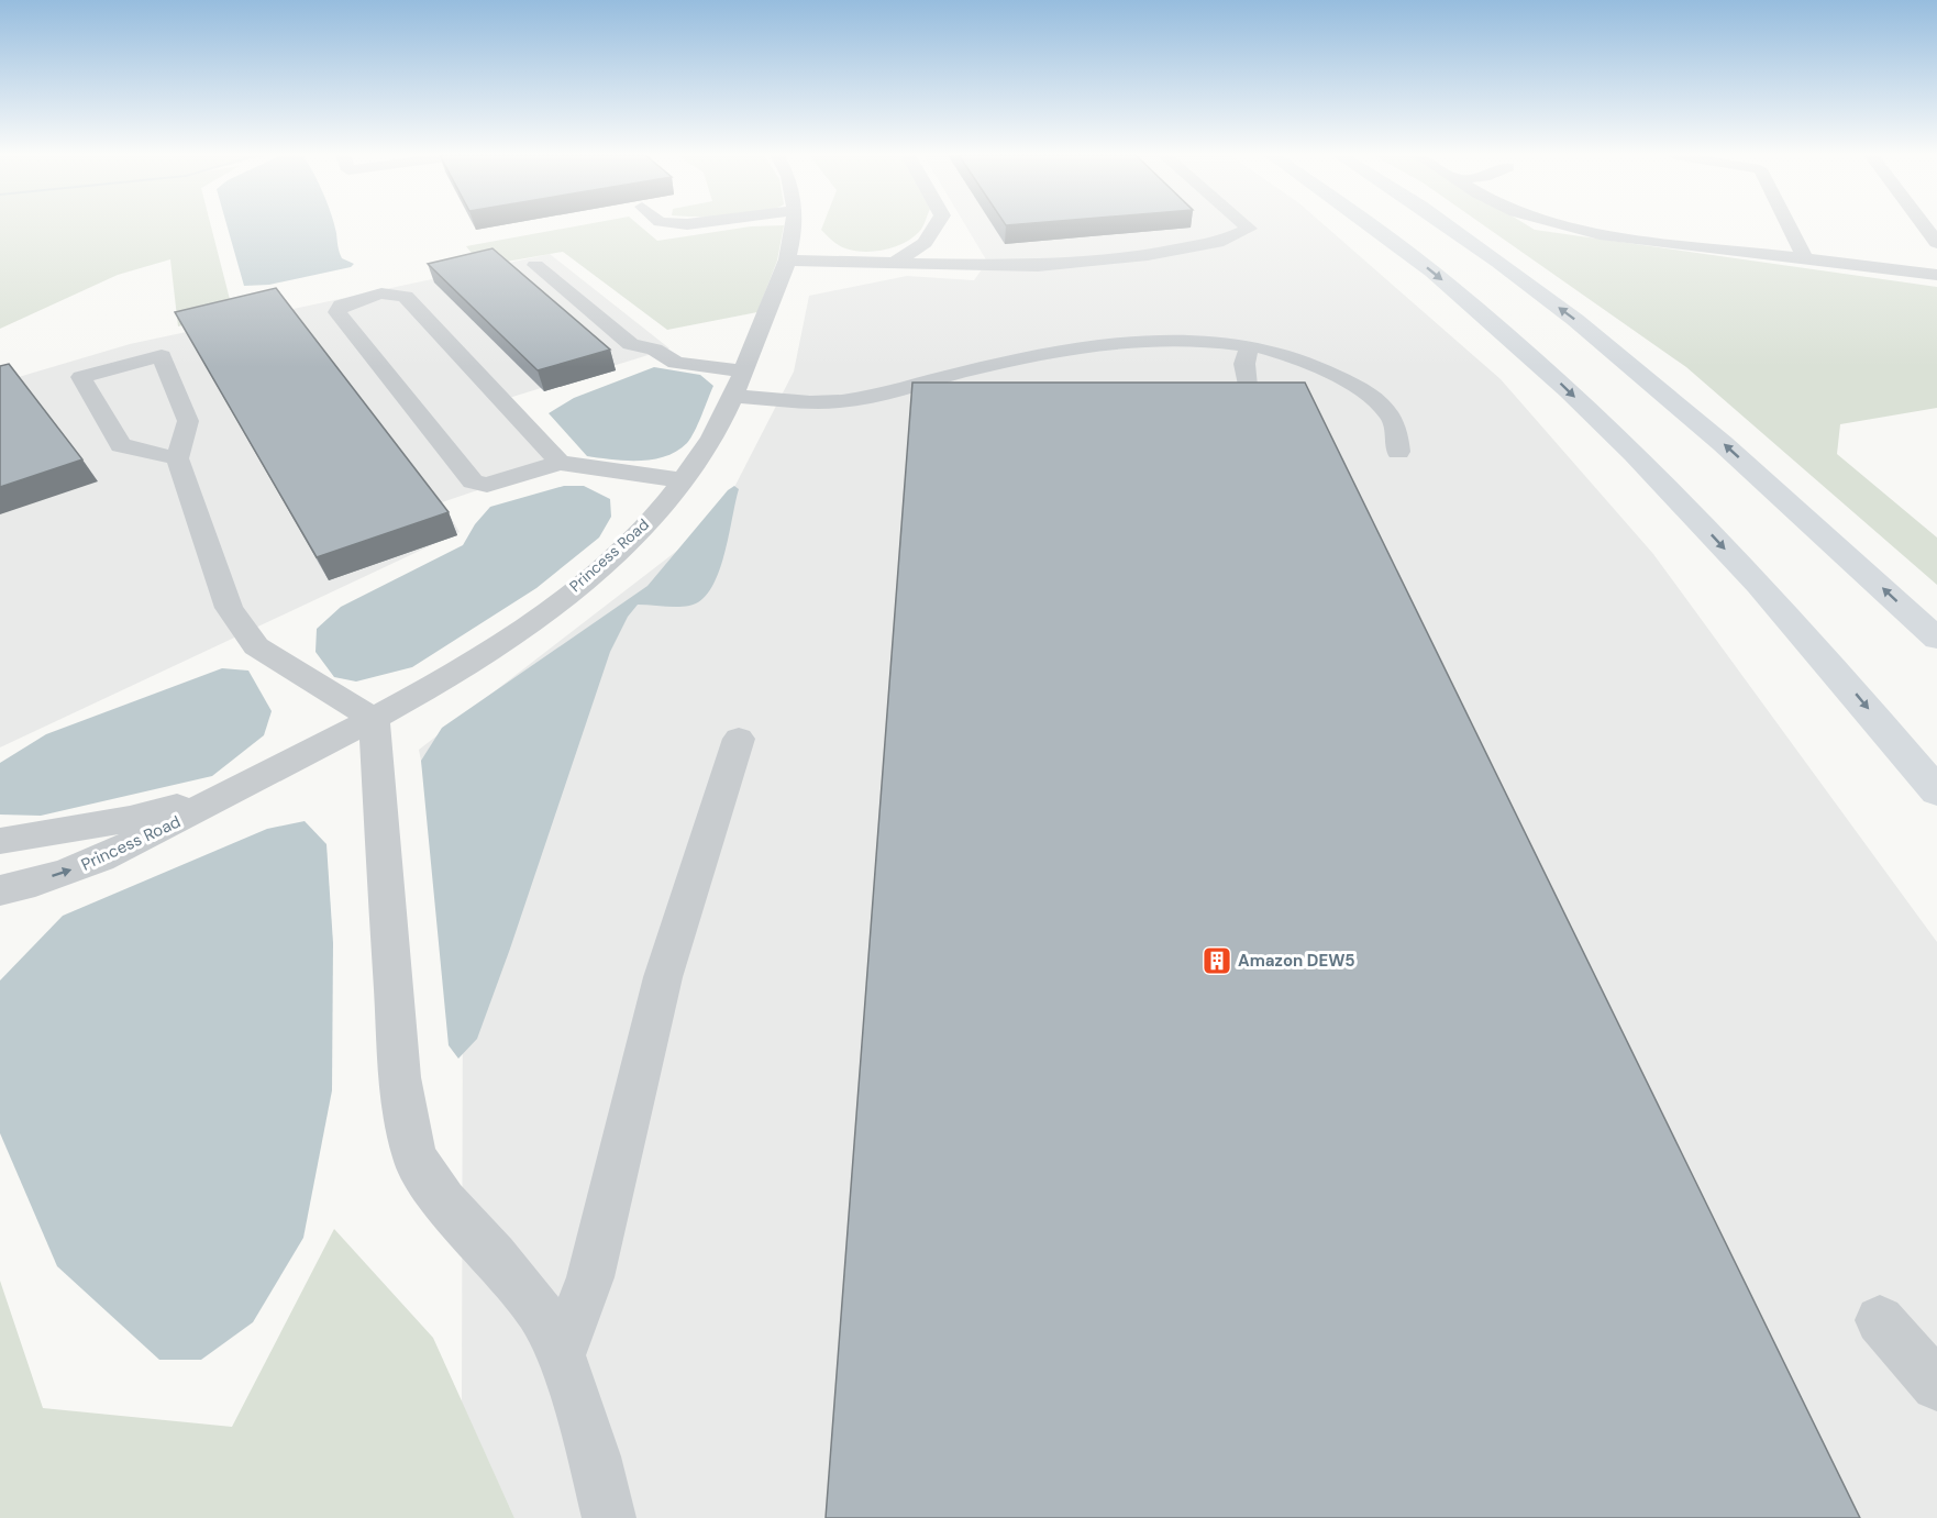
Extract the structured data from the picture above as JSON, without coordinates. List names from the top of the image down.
{
  "streets": {
    "street": ["Princess Road"]
  },
  "places": {
    "building": ["Amazon DEW5"]
  }
}
